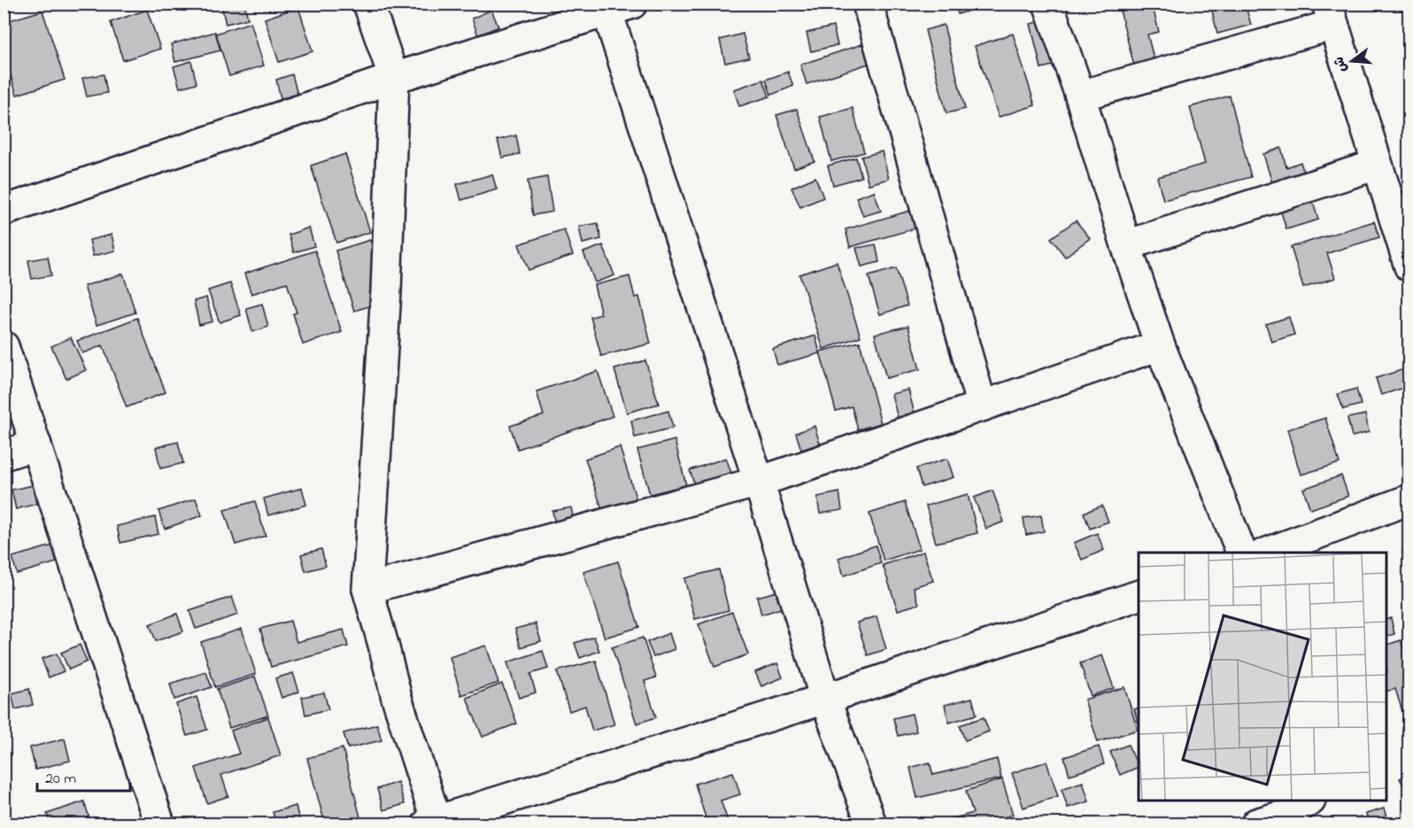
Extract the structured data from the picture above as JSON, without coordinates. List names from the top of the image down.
{
  "scale_bar": "20 m",
  "north": "left"
}
